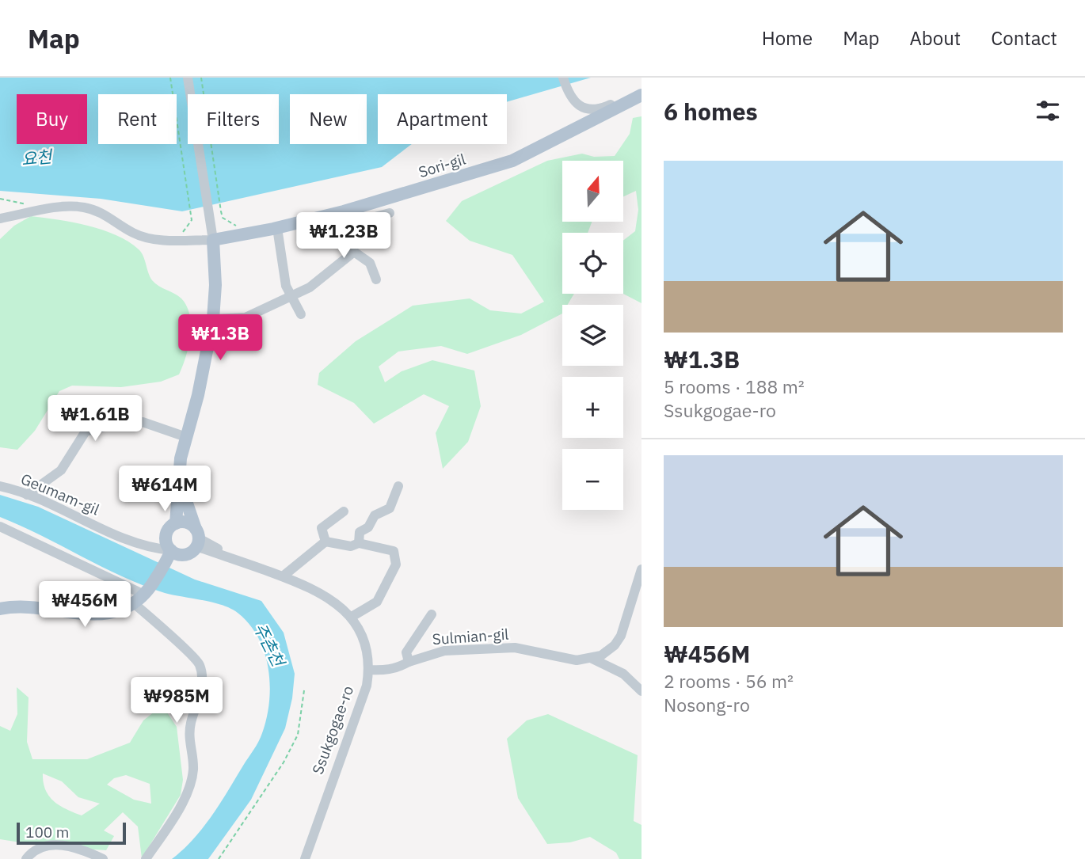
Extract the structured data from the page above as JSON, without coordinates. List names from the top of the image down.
{
  "streets": {
    "main road": ["Sori-gil"],
    "street": ["Geumam-gil", "Sulmian-gil", "Ssukgogae-ro"]
  },
  "crossings": [
    ["Geumam-gil", "Ssukgogae-ro"],
    ["Sulmian-gil", "Ssukgogae-ro"]
  ],
  "water": ["요천", "주촌천"],
  "scale_bar": "100 m",
  "north": "top",
  "page": {
    "header": "Map",
    "nav": [
      "Home",
      "Map",
      "About",
      "Contact"
    ],
    "heading": "6 homes",
    "chip": [
      "Buy",
      "Rent",
      "Filters",
      "New",
      "Apartment"
    ],
    "list": [
      {
        "name": "₩1.3B",
        "note": "5 rooms · 188 m² · Ssukgogae-ro"
      },
      {
        "name": "₩456M",
        "note": "2 rooms · 56 m² · Nosong-ro"
      }
    ],
    "map_buttons": ["+", "−"],
    "price": [
      "₩1.23B",
      "₩1.3B",
      "₩1.61B",
      "₩614M",
      "₩456M",
      "₩985M"
    ],
    "scale": "100 m"
  }
}
